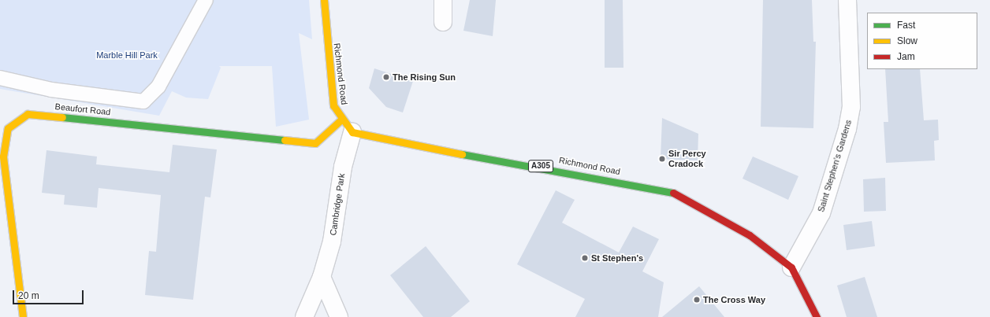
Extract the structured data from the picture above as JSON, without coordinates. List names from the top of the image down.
{
  "streets": {
    "main road": ["Richmond Road", "Beaufort Road", "A305"],
    "street": ["Saint Stephen's Gardens", "Cambridge Park"]
  },
  "crossings": [
    ["Richmond Road", "Beaufort Road"],
    ["Richmond Road", "Saint Stephen's Gardens"],
    ["Richmond Road", "Cambridge Park"],
    ["Beaufort Road", "Cambridge Park"]
  ],
  "parks": ["Marble Hill Park"],
  "places": [
    "The Rising Sun",
    "Sir Percy Cradock",
    "St Stephen's",
    "The Cross Way"
  ],
  "legend": ["Fast", "Slow", "Jam"],
  "scale_bar": "20 m"
}
